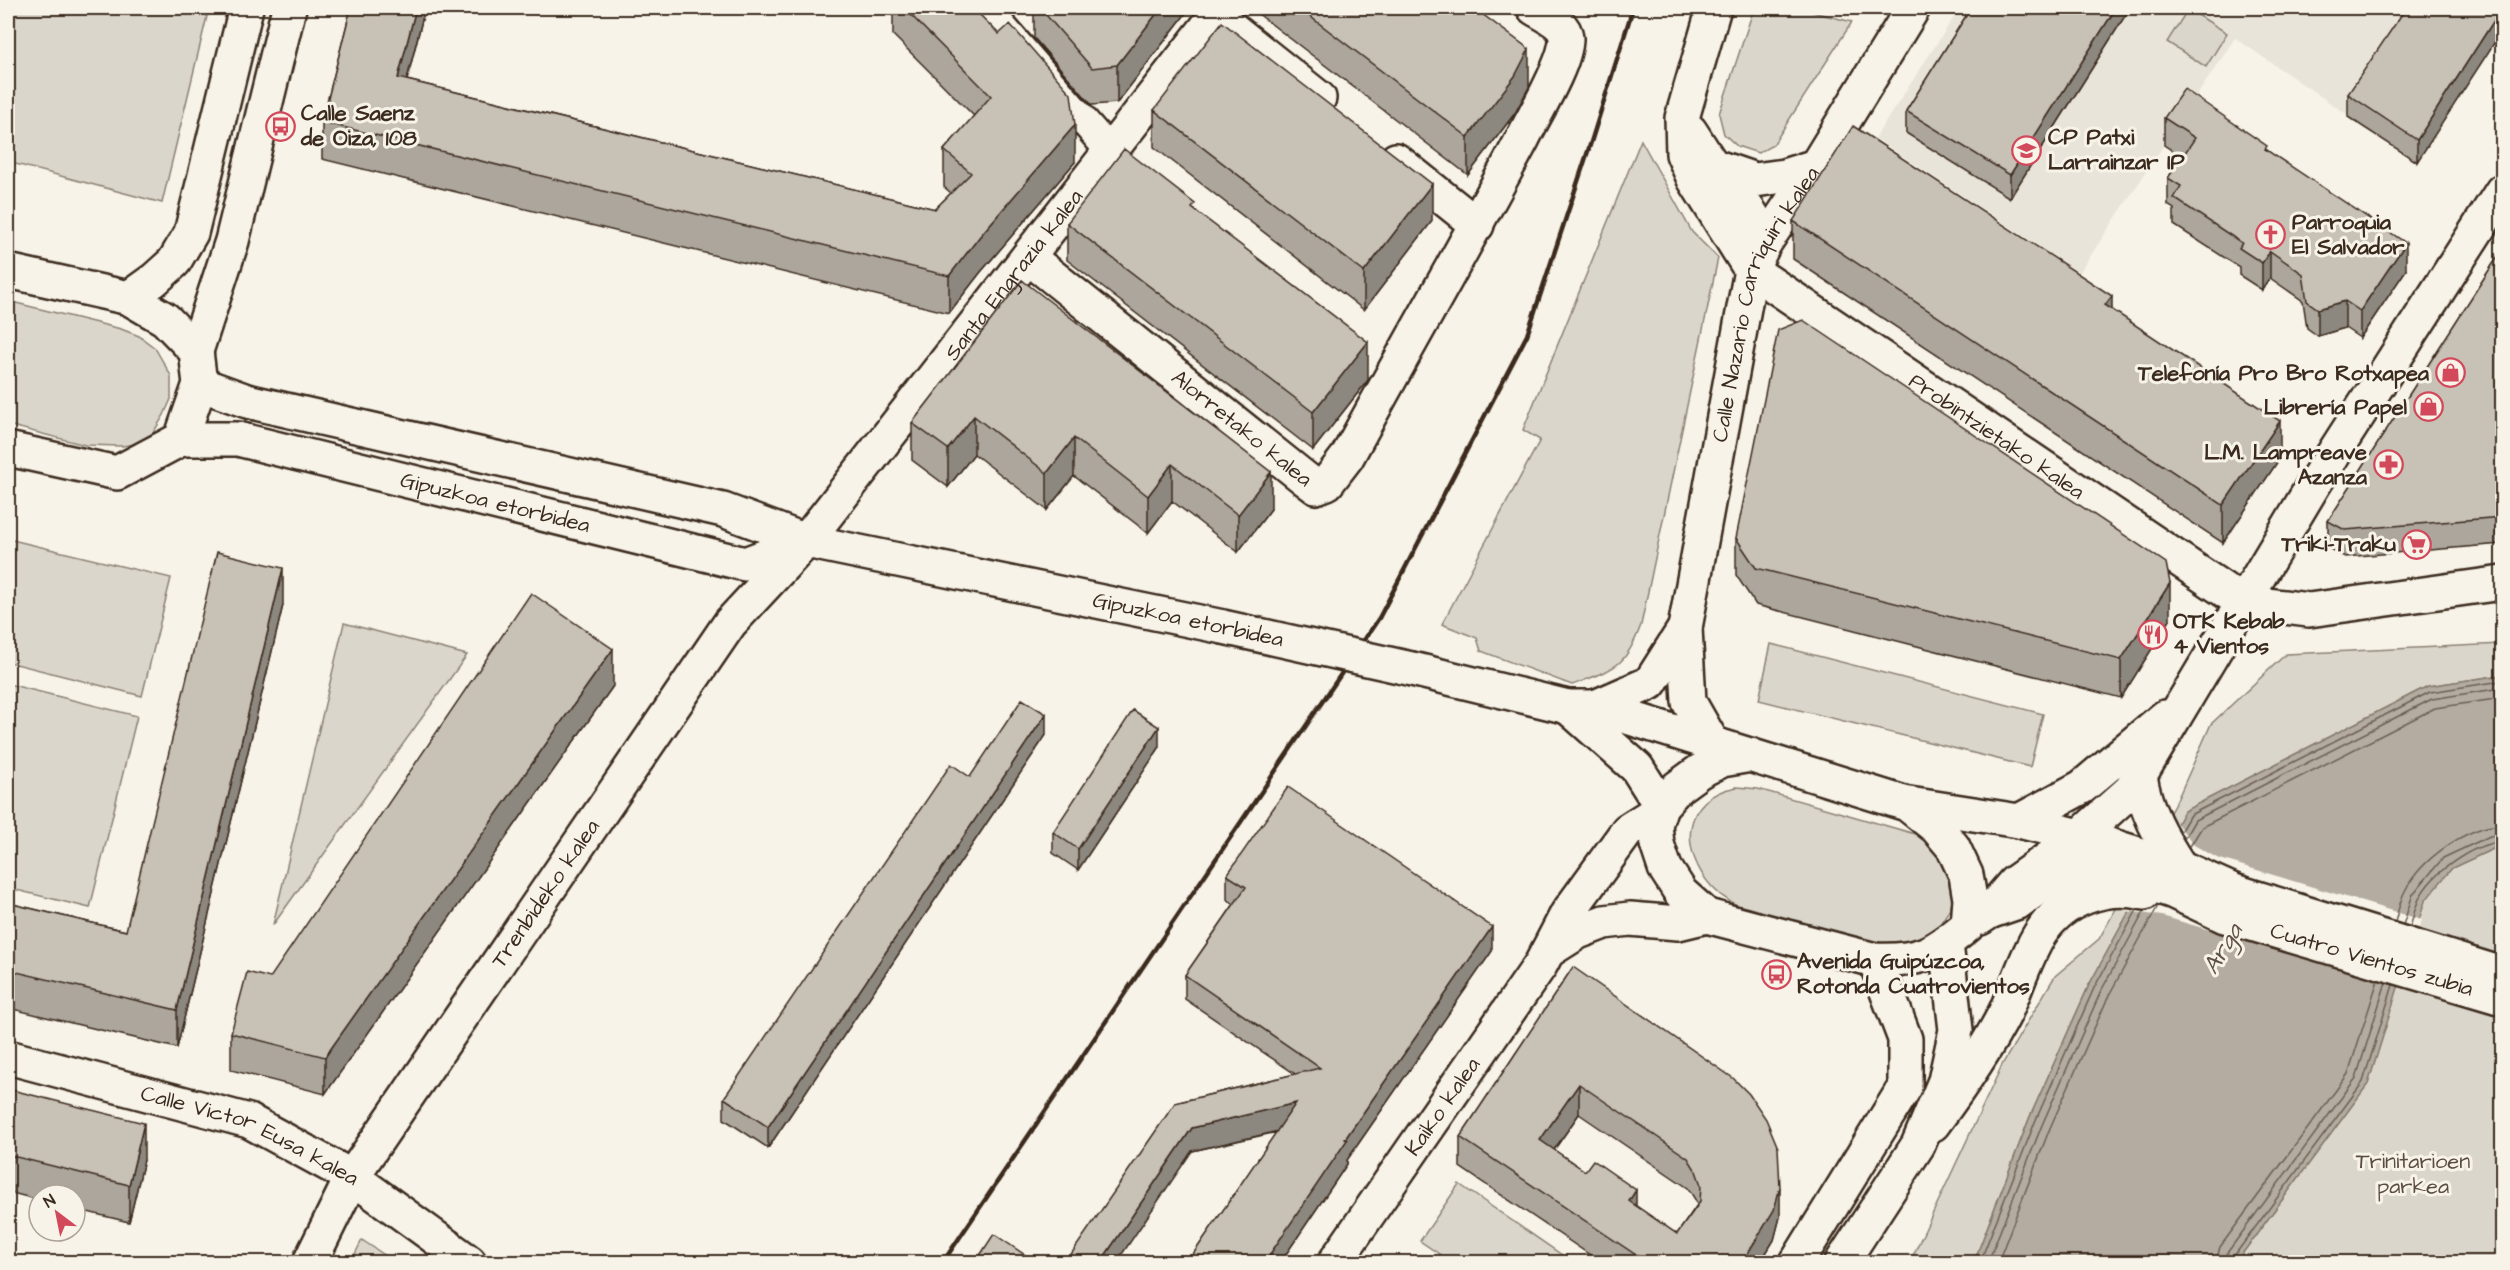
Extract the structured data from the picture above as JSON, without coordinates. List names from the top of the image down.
{
  "streets": {
    "street": [
      "Santa Engrazia kalea",
      "Calle Nazario Carriquiri kalea",
      "Alorretako kalea",
      "Probintzietako kalea",
      "Gipuzkoa etorbidea",
      "Trenbideko kalea",
      "Cuatro Vientos zubia",
      "Kaiko kalea",
      "Calle Victor Eusa kalea"
    ]
  },
  "crossings": [
    ["Santa Engrazia kalea", "Alorretako kalea"],
    ["Santa Engrazia kalea", "Gipuzkoa etorbidea"],
    ["Santa Engrazia kalea", "Trenbideko kalea"],
    ["Calle Nazario Carriquiri kalea", "Probintzietako kalea"],
    ["Calle Nazario Carriquiri kalea", "Gipuzkoa etorbidea"],
    ["Gipuzkoa etorbidea", "Trenbideko kalea"],
    ["Gipuzkoa etorbidea", "Kaiko kalea"],
    ["Trenbideko kalea", "Calle Victor Eusa kalea"]
  ],
  "water": ["Arga"],
  "parks": ["Trinitarioen parkea"],
  "places": {
    "bus stop": ["Calle Saenz de Oiza, 108", "Avenida Guipúzcoa, Rotonda Cuatrovientos"],
    "school or university": ["CP Patxi Larrainzar IP"],
    "church": ["Parroquia El Salvador"],
    "shop": ["Telefonía Pro Bro Rotxapea", "Librería Papel"],
    "pharmacy": ["L.M. Lampreave Azanza"],
    "supermarket": ["Triki-Traku"],
    "restaurant": ["OTK Kebab 4 Vientos"]
  },
  "north": "top left"
}
